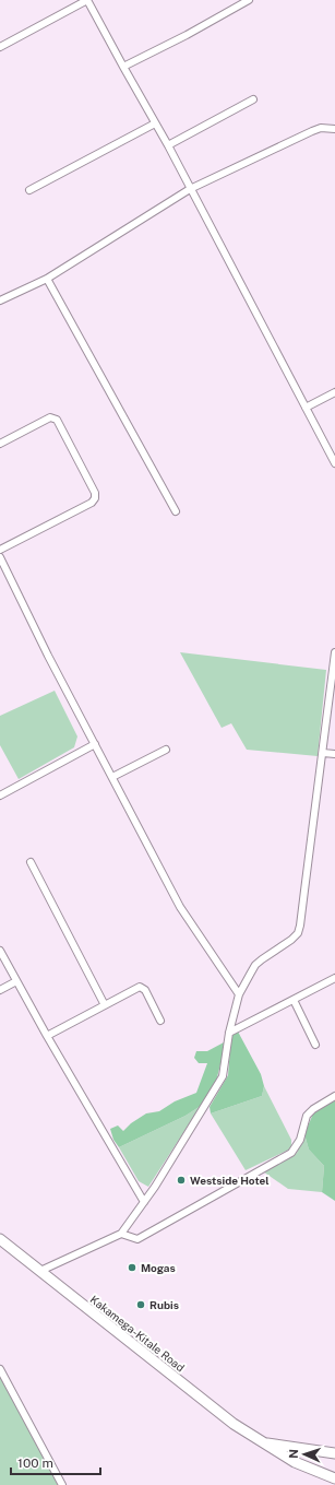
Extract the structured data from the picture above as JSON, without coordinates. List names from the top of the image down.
{
  "streets": {
    "highway": ["Kakamega-Kitale Road"]
  },
  "places": ["Westside Hotel", "Mogas", "Rubis"],
  "scale_bar": "100 m",
  "north": "left"
}
